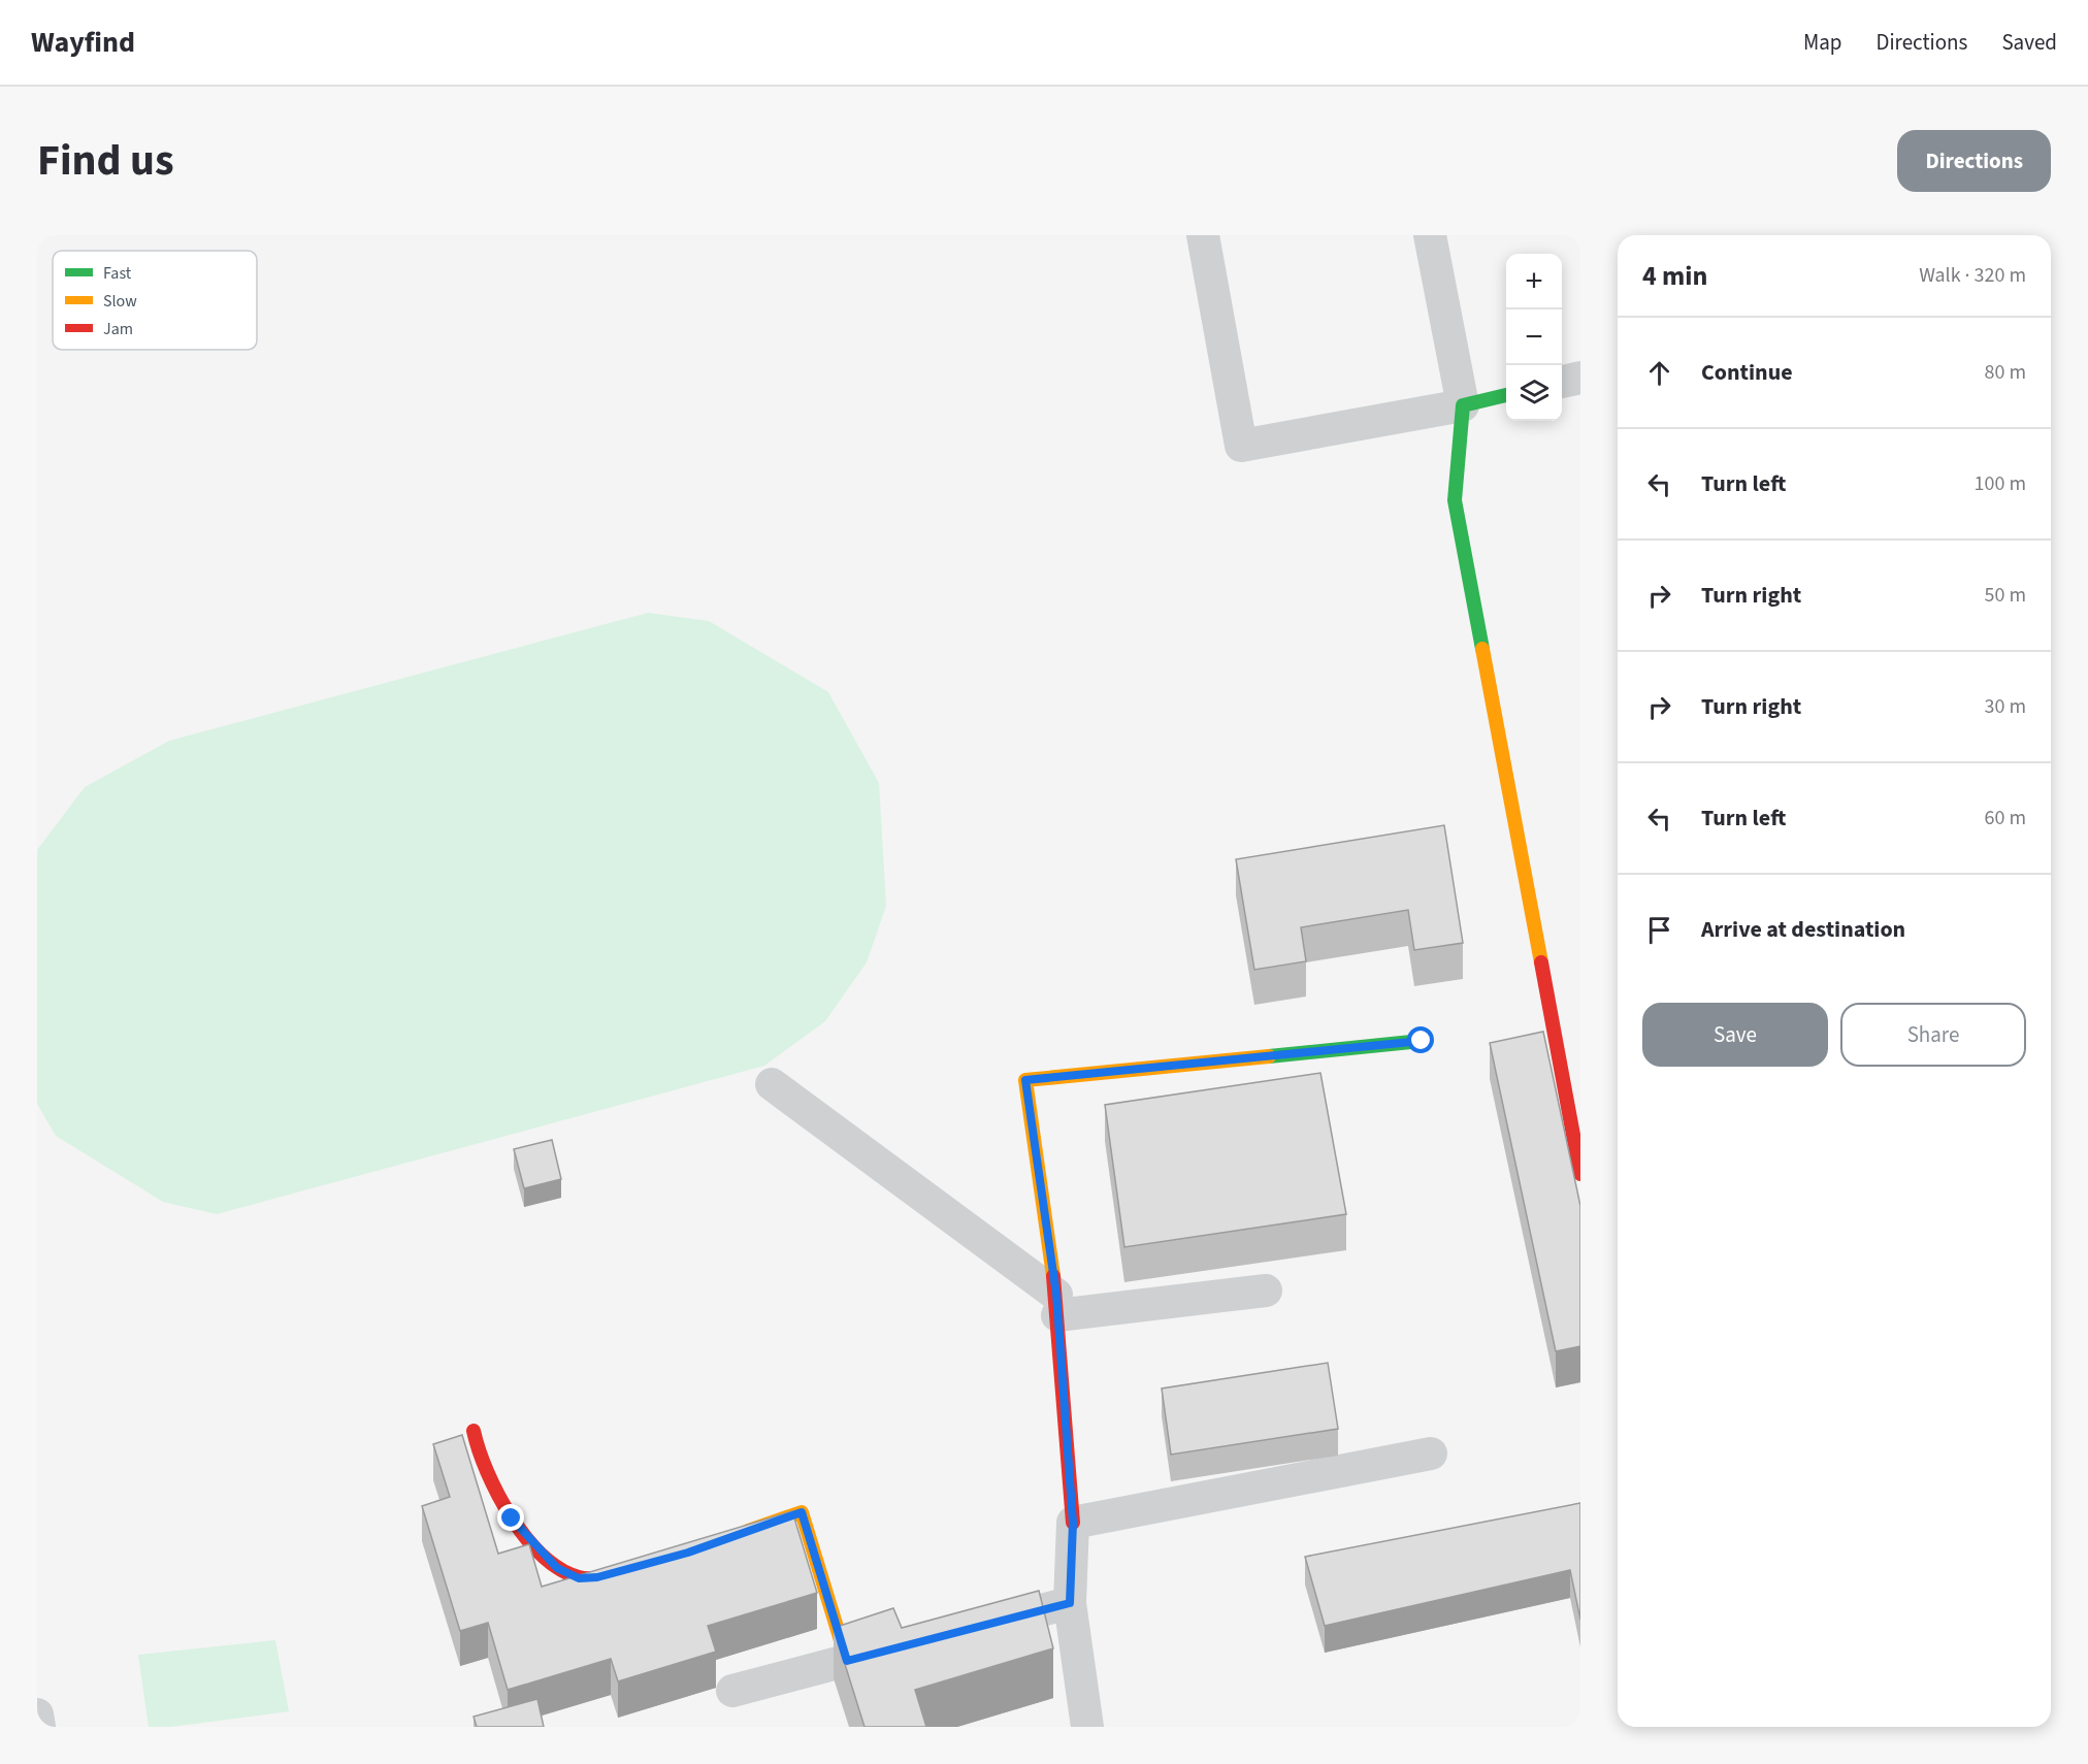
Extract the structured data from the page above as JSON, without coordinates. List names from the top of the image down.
{
  "legend": ["Fast", "Slow", "Jam"],
  "page": {
    "header": "Wayfind",
    "nav": ["Map", "Directions", "Saved"],
    "title": "Find us",
    "buttons": [
      "Directions",
      ["Save", "Share"]
    ],
    "heading": ["4 min", "Walk · 320 m"],
    "map_buttons": ["+", "−"],
    "list": [
      ["Continue", "80 m"],
      ["Turn left", "100 m"],
      ["Turn right", "50 m"],
      ["Turn right", "30 m"],
      ["Turn left", "60 m"],
      "Arrive at destination"
    ]
  }
}
